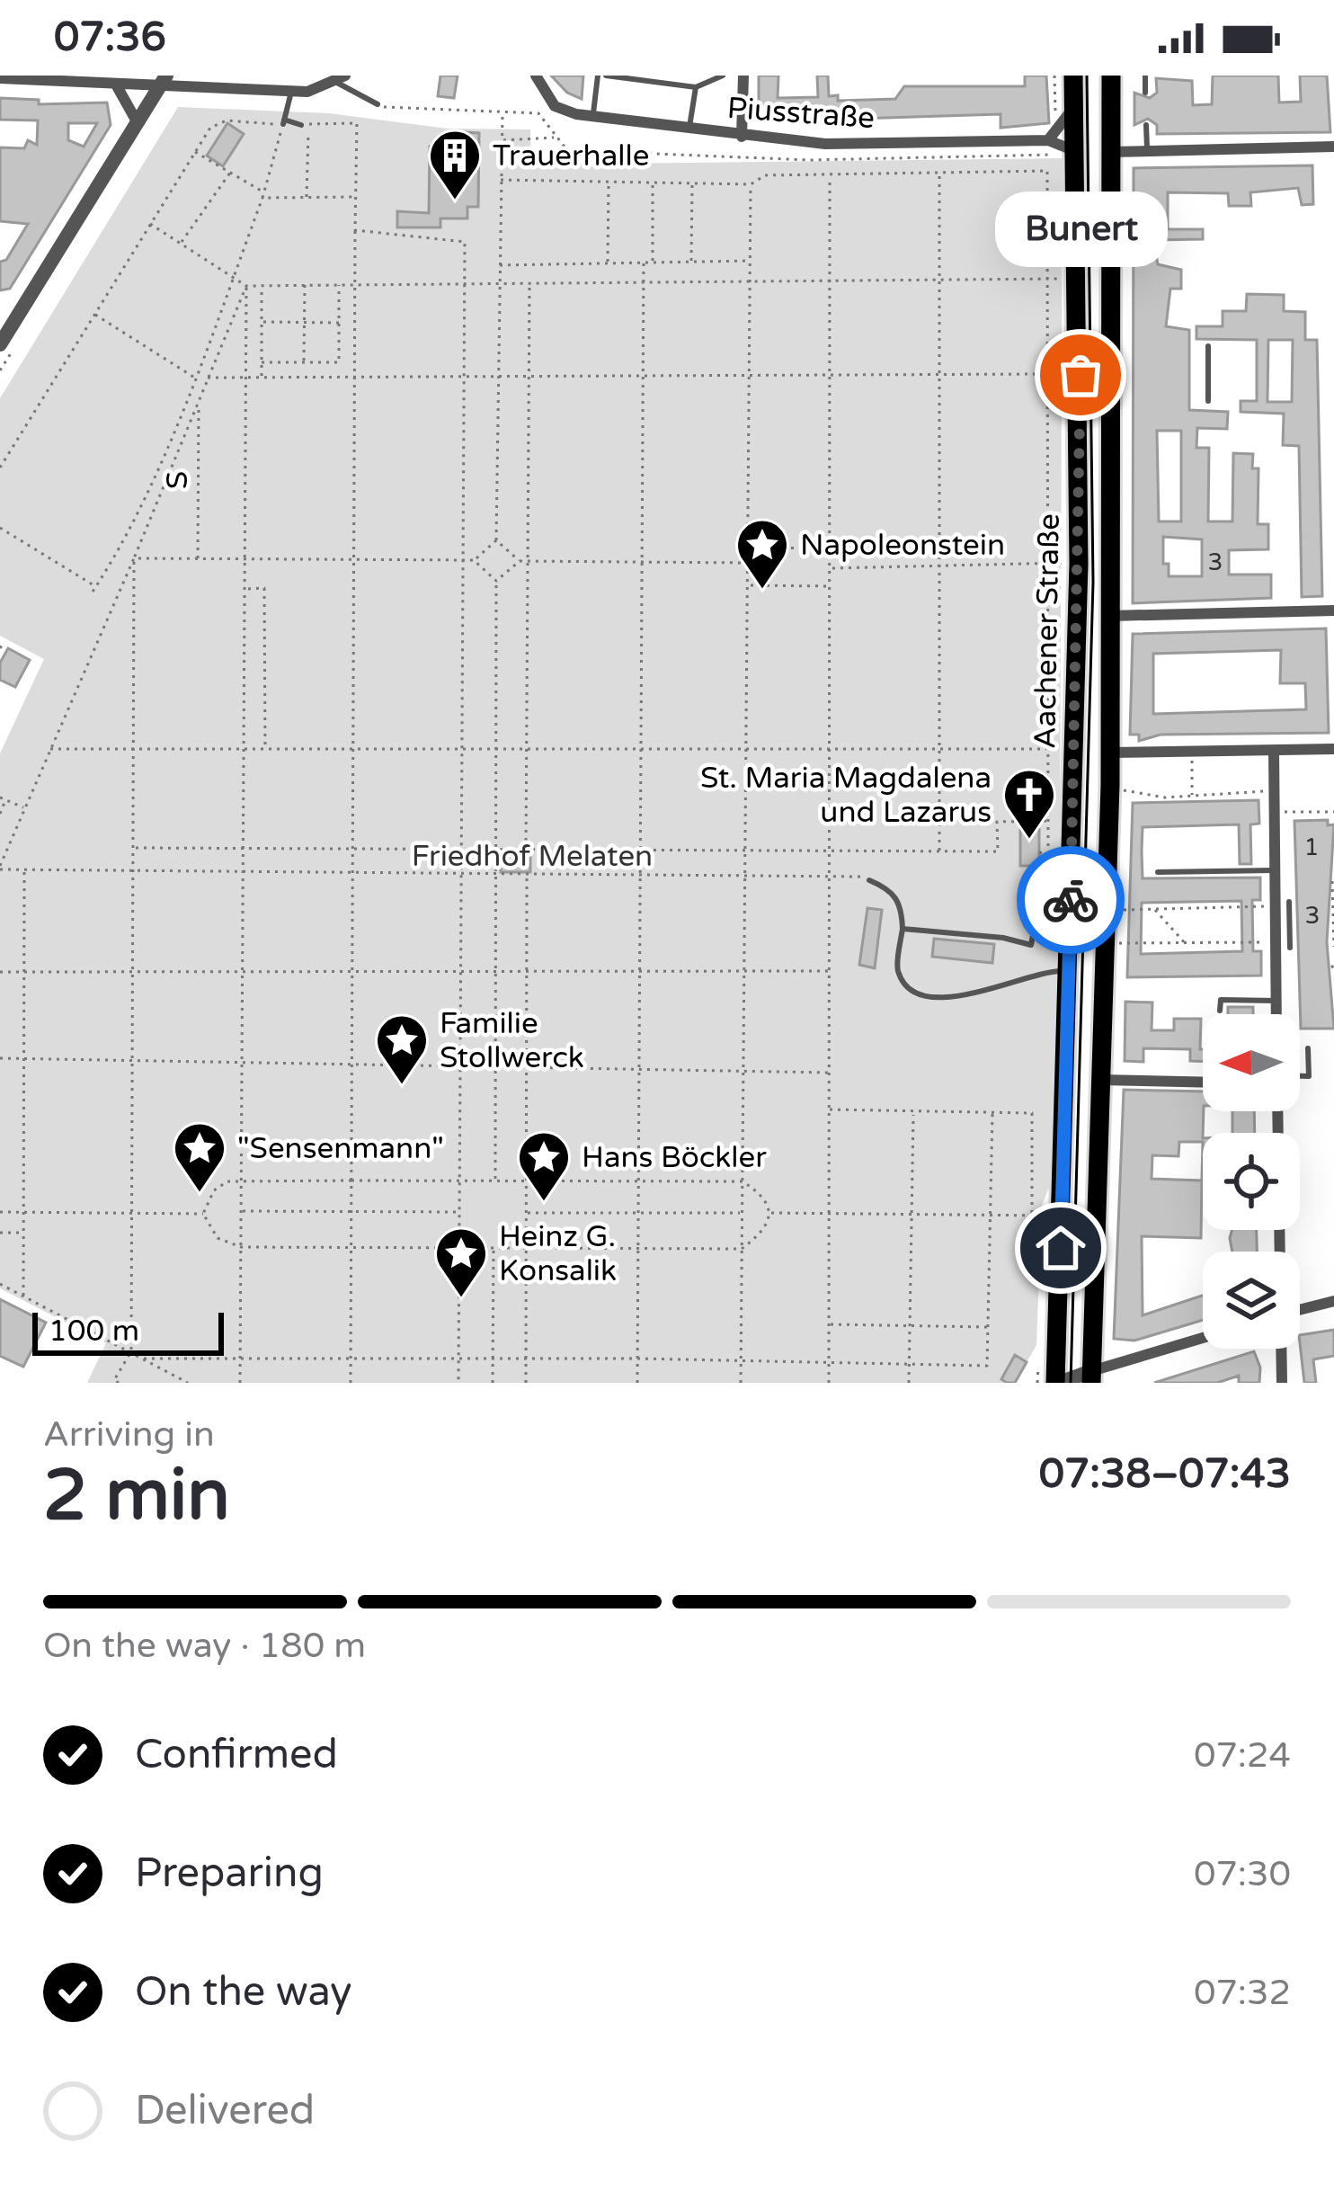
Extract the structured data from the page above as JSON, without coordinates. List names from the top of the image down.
{
  "streets": {
    "main road": ["Aachener Straße"],
    "street": ["Piusstraße"],
    "path": ["S"]
  },
  "crossings": [
    ["Piusstraße", "Aachener Straße"]
  ],
  "parks": ["Friedhof Melaten"],
  "places": {
    "building": ["Trauerhalle"],
    "other": ["Bunert"],
    "place": [
      "Napoleonstein",
      "Familie Stollwerck",
      "\"Sensenmann\"",
      "Hans Böckler",
      "Heinz G. Konsalik"
    ],
    "church": ["St. Maria Magdalena und Lazarus"]
  },
  "house_numbers": ["3", "1", "3"],
  "scale_bar": "100 m",
  "north": "left",
  "page": {
    "status": "07:36",
    "bubble": "Bunert",
    "scale": "100 m",
    "heading": ["2 min", "Arriving in", "07:38–07:43"],
    "bar": "On the way · 180 m",
    "list": [
      ["Confirmed", "07:24"],
      ["Preparing", "07:30"],
      ["On the way", "07:32"],
      "Delivered"
    ]
  }
}
